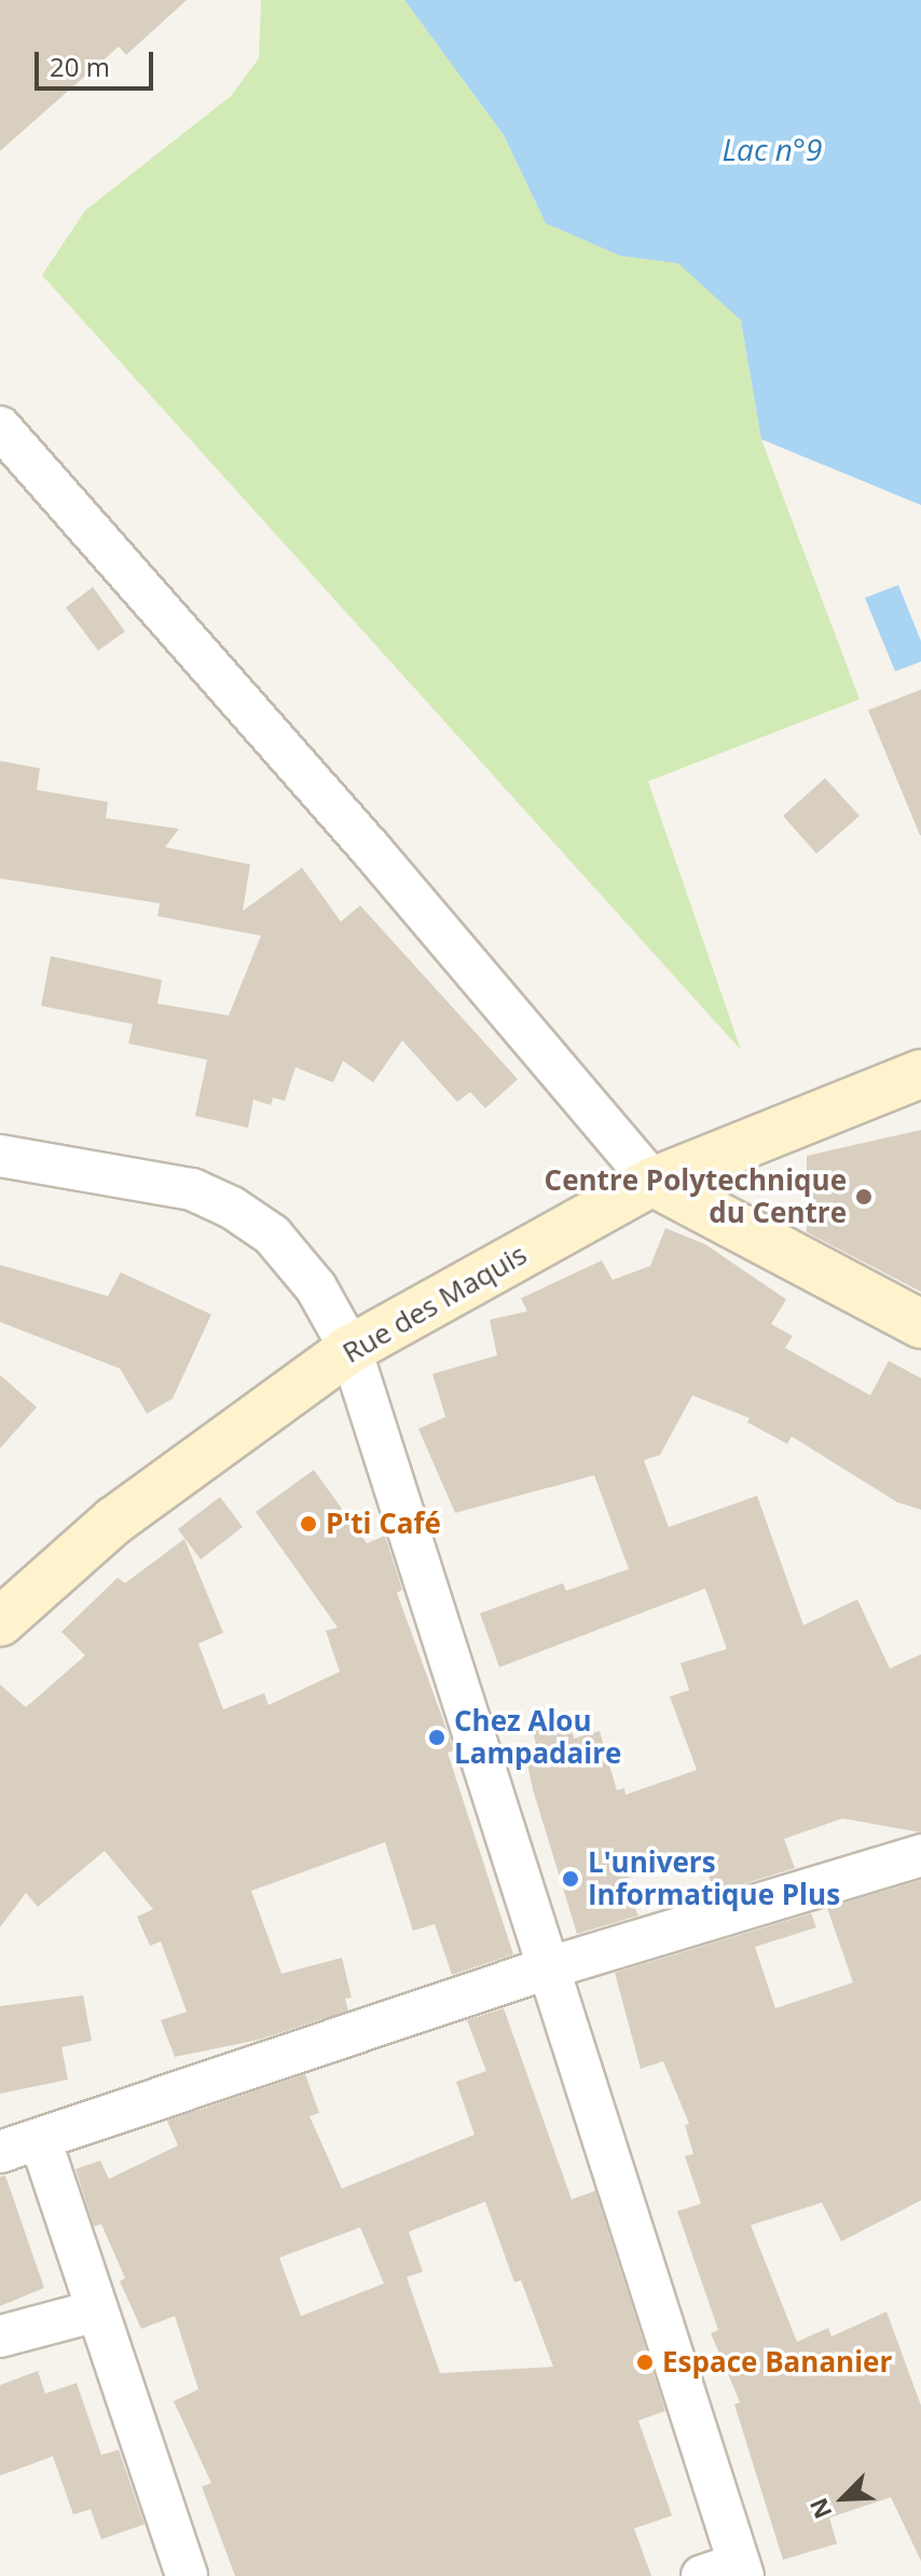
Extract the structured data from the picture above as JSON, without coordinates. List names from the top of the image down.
{
  "streets": {
    "street": ["Rue des Maquis"]
  },
  "water": ["Lac n°9"],
  "places": [
    "Centre Polytechnique du Centre",
    "P'ti Café",
    "Chez Alou Lampadaire",
    "L'univers Informatique Plus",
    "Espace Bananier"
  ],
  "scale_bar": "20 m",
  "north": "bottom left"
}
